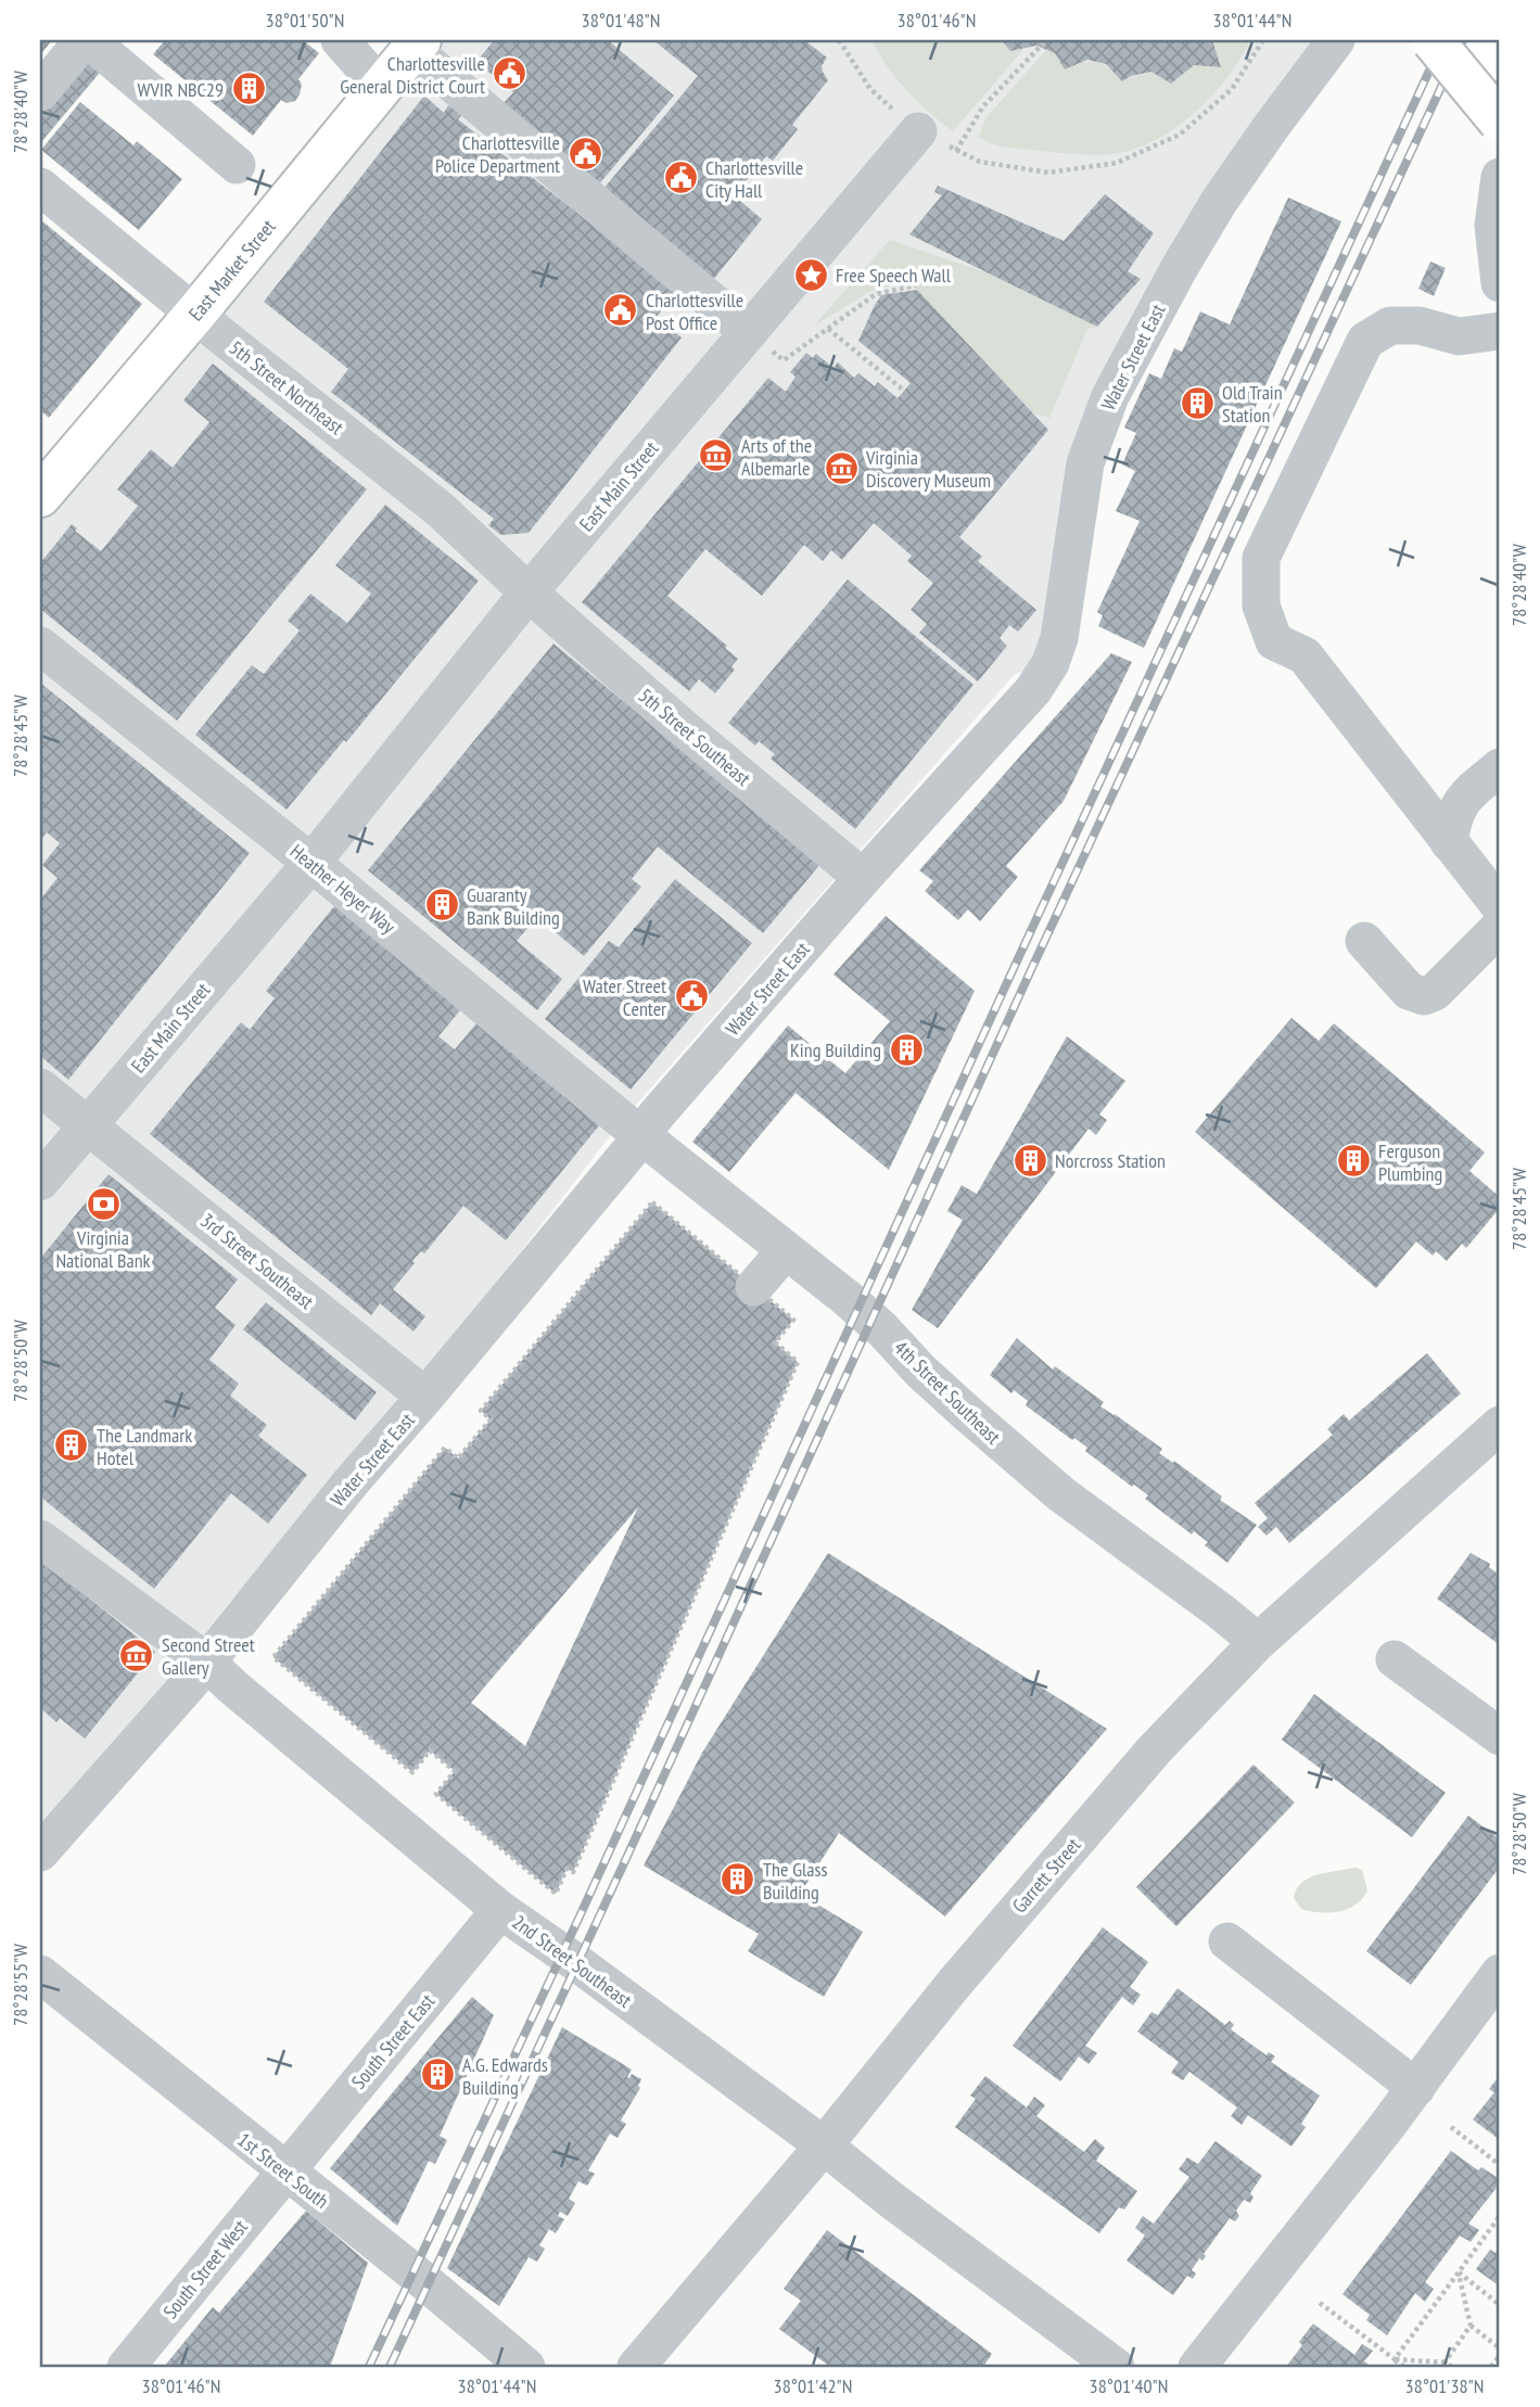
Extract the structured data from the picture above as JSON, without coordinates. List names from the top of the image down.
{
  "streets": {
    "main road": ["East Market Street"],
    "street": [
      "Water Street East",
      "5th Street Northeast",
      "East Main Street",
      "5th Street Southeast",
      "Heather Heyer Way",
      "3rd Street Southeast",
      "4th Street Southeast",
      "Garrett Street",
      "2nd Street Southeast",
      "South Street East",
      "1st Street South",
      "South Street West"
    ]
  },
  "crossings": [
    ["East Market Street", "5th Street Northeast"],
    ["Water Street East", "5th Street Southeast"],
    ["Water Street East", "Heather Heyer Way"],
    ["Water Street East", "3rd Street Southeast"],
    ["Water Street East", "4th Street Southeast"],
    ["Water Street East", "2nd Street Southeast"],
    ["5th Street Northeast", "East Main Street"],
    ["5th Street Northeast", "5th Street Southeast"],
    ["East Main Street", "5th Street Southeast"],
    ["East Main Street", "Heather Heyer Way"],
    ["East Main Street", "3rd Street Southeast"],
    ["Heather Heyer Way", "4th Street Southeast"],
    ["4th Street Southeast", "Garrett Street"],
    ["Garrett Street", "2nd Street Southeast"],
    ["2nd Street Southeast", "South Street East"],
    ["South Street East", "1st Street South"],
    ["South Street East", "South Street West"],
    ["1st Street South", "South Street West"]
  ],
  "places": {
    "public building": [
      "Charlottesville General District Court",
      "Charlottesville Police Department",
      "Charlottesville City Hall",
      "Charlottesville Post Office",
      "Water Street Center"
    ],
    "building": [
      "WVIR NBC29",
      "Old Train Station",
      "Guaranty Bank Building",
      "King Building",
      "Norcross Station",
      "Ferguson Plumbing",
      "The Landmark Hotel",
      "The Glass Building",
      "A.G. Edwards Building"
    ],
    "place": ["Free Speech Wall"],
    "museum": ["Arts of the Albemarle", "Virginia Discovery Museum", "Second Street Gallery"],
    "bank": ["Virginia National Bank"]
  },
  "coordinates": [
    "38°01'50\"N",
    "38°01'48\"N",
    "38°01'46\"N",
    "38°01'44\"N",
    "78°28'40\"W",
    "78°28'45\"W",
    "78°28'50\"W",
    "78°28'55\"W",
    "38°01'42\"N",
    "38°01'40\"N",
    "38°01'38\"N"
  ]
}
